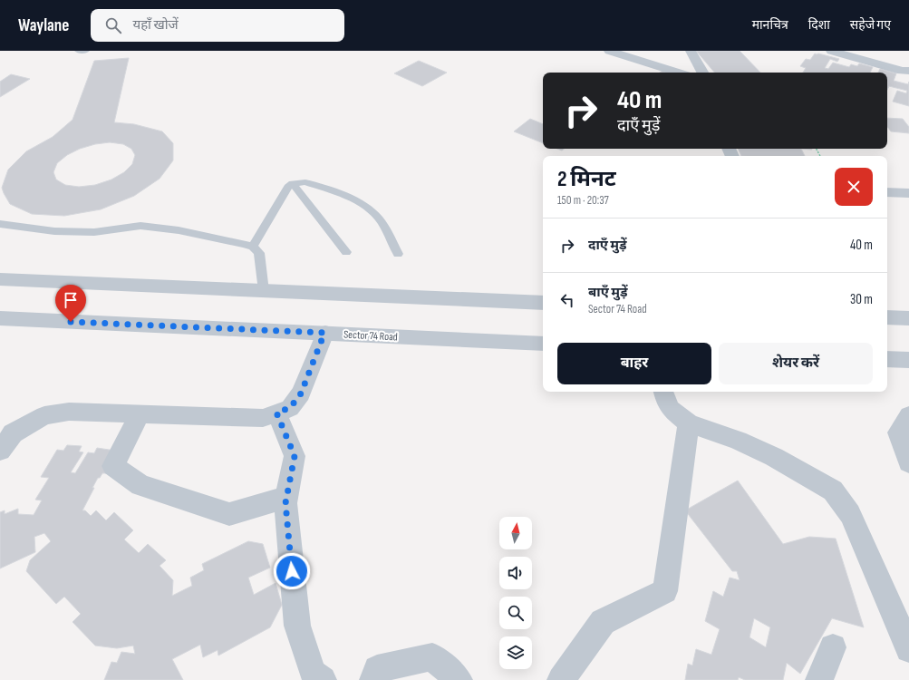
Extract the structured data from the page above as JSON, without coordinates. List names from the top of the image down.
{
  "streets": {
    "street": ["Sector 74 Road"]
  },
  "north": "top",
  "page": {
    "header": "Waylane",
    "search": "यहाँ खोजें",
    "nav": ["मानचित्र", "दिशा", "सहेजे गए"],
    "turn": ["40 m", "दाएँ मुड़ें"],
    "heading": ["2 मिनट", "150 m · 20:37"],
    "list": [
      {
        "name": "दाएँ मुड़ें",
        "value": "40 m"
      },
      {
        "name": "बाएँ मुड़ें",
        "note": "Sector 74 Road",
        "value": "30 m"
      }
    ],
    "buttons": ["बाहर", "शेयर करें"]
  }
}
